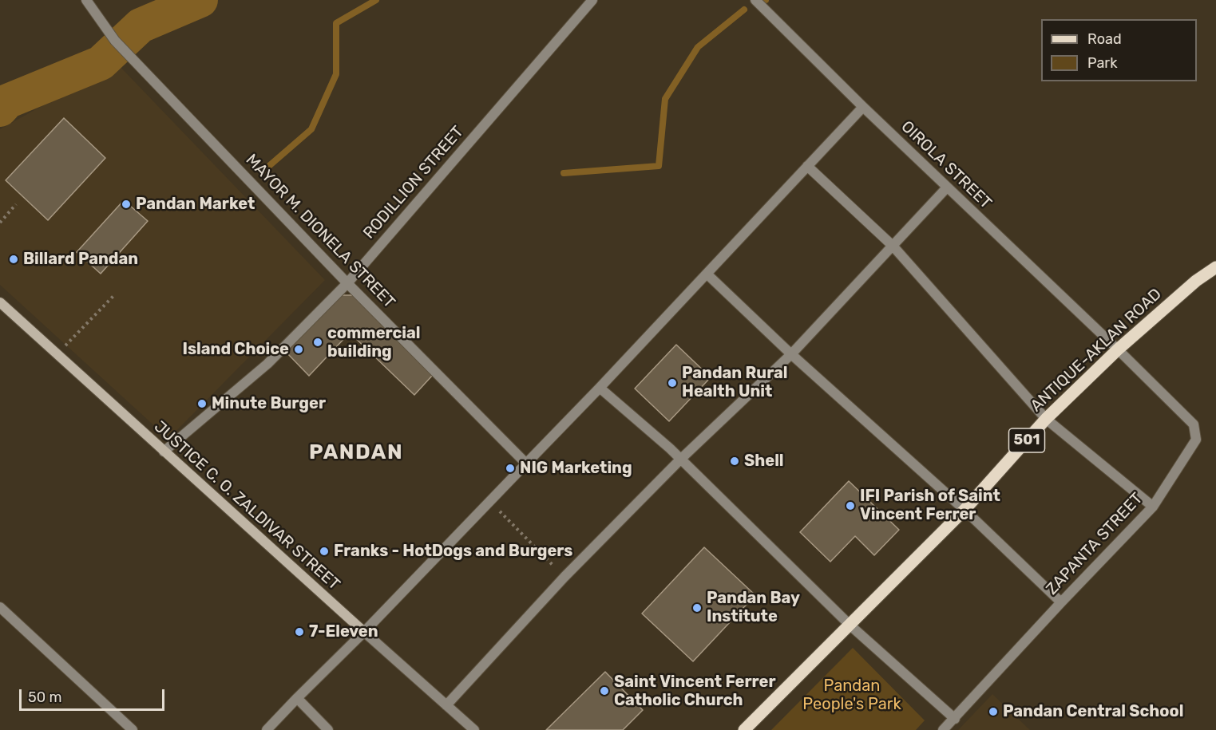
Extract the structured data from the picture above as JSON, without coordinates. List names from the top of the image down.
{
  "streets": {
    "main road": ["ANTIQUE-AKLAN ROAD", "501"],
    "street": [
      "OIROLA STREET",
      "RODILLION STREET",
      "MAYOR M. DIONELA STREET",
      "JUSTICE C. O. ZALDIVAR STREET",
      "ZAPANTA STREET"
    ]
  },
  "crossings": [
    ["OIROLA STREET", "ANTIQUE-AKLAN ROAD"],
    ["OIROLA STREET", "ZAPANTA STREET"],
    ["RODILLION STREET", "MAYOR M. DIONELA STREET"],
    ["RODILLION STREET", "JUSTICE C. O. ZALDIVAR STREET"],
    ["ANTIQUE-AKLAN ROAD", "ZAPANTA STREET"]
  ],
  "districts": ["PANDAN"],
  "parks": ["Pandan People's Park"],
  "places": [
    "Pandan Market",
    "Billard Pandan",
    "commercial building",
    "Island Choice",
    "Pandan Rural Health Unit",
    "Minute Burger",
    "Shell",
    "NIG Marketing",
    "IFI Parish of Saint Vincent Ferrer",
    "Franks - HotDogs and Burgers",
    "Pandan Bay Institute",
    "7-Eleven",
    "Saint Vincent Ferrer Catholic Church",
    "Pandan Central School"
  ],
  "legend": ["Road", "Park"],
  "scale_bar": "50 m"
}
